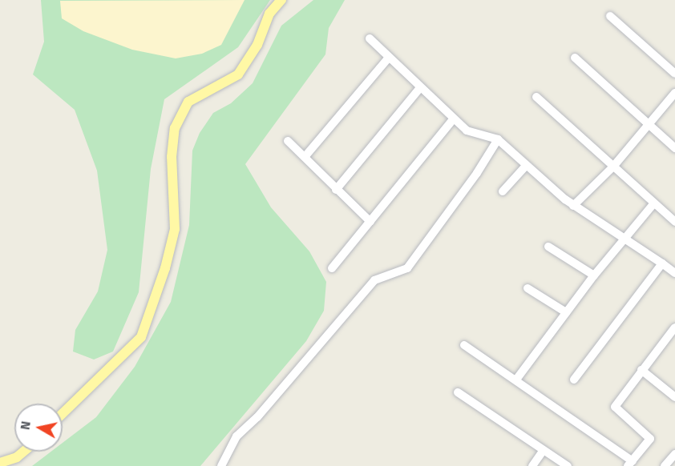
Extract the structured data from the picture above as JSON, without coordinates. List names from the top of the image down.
{
  "north": "left"
}
